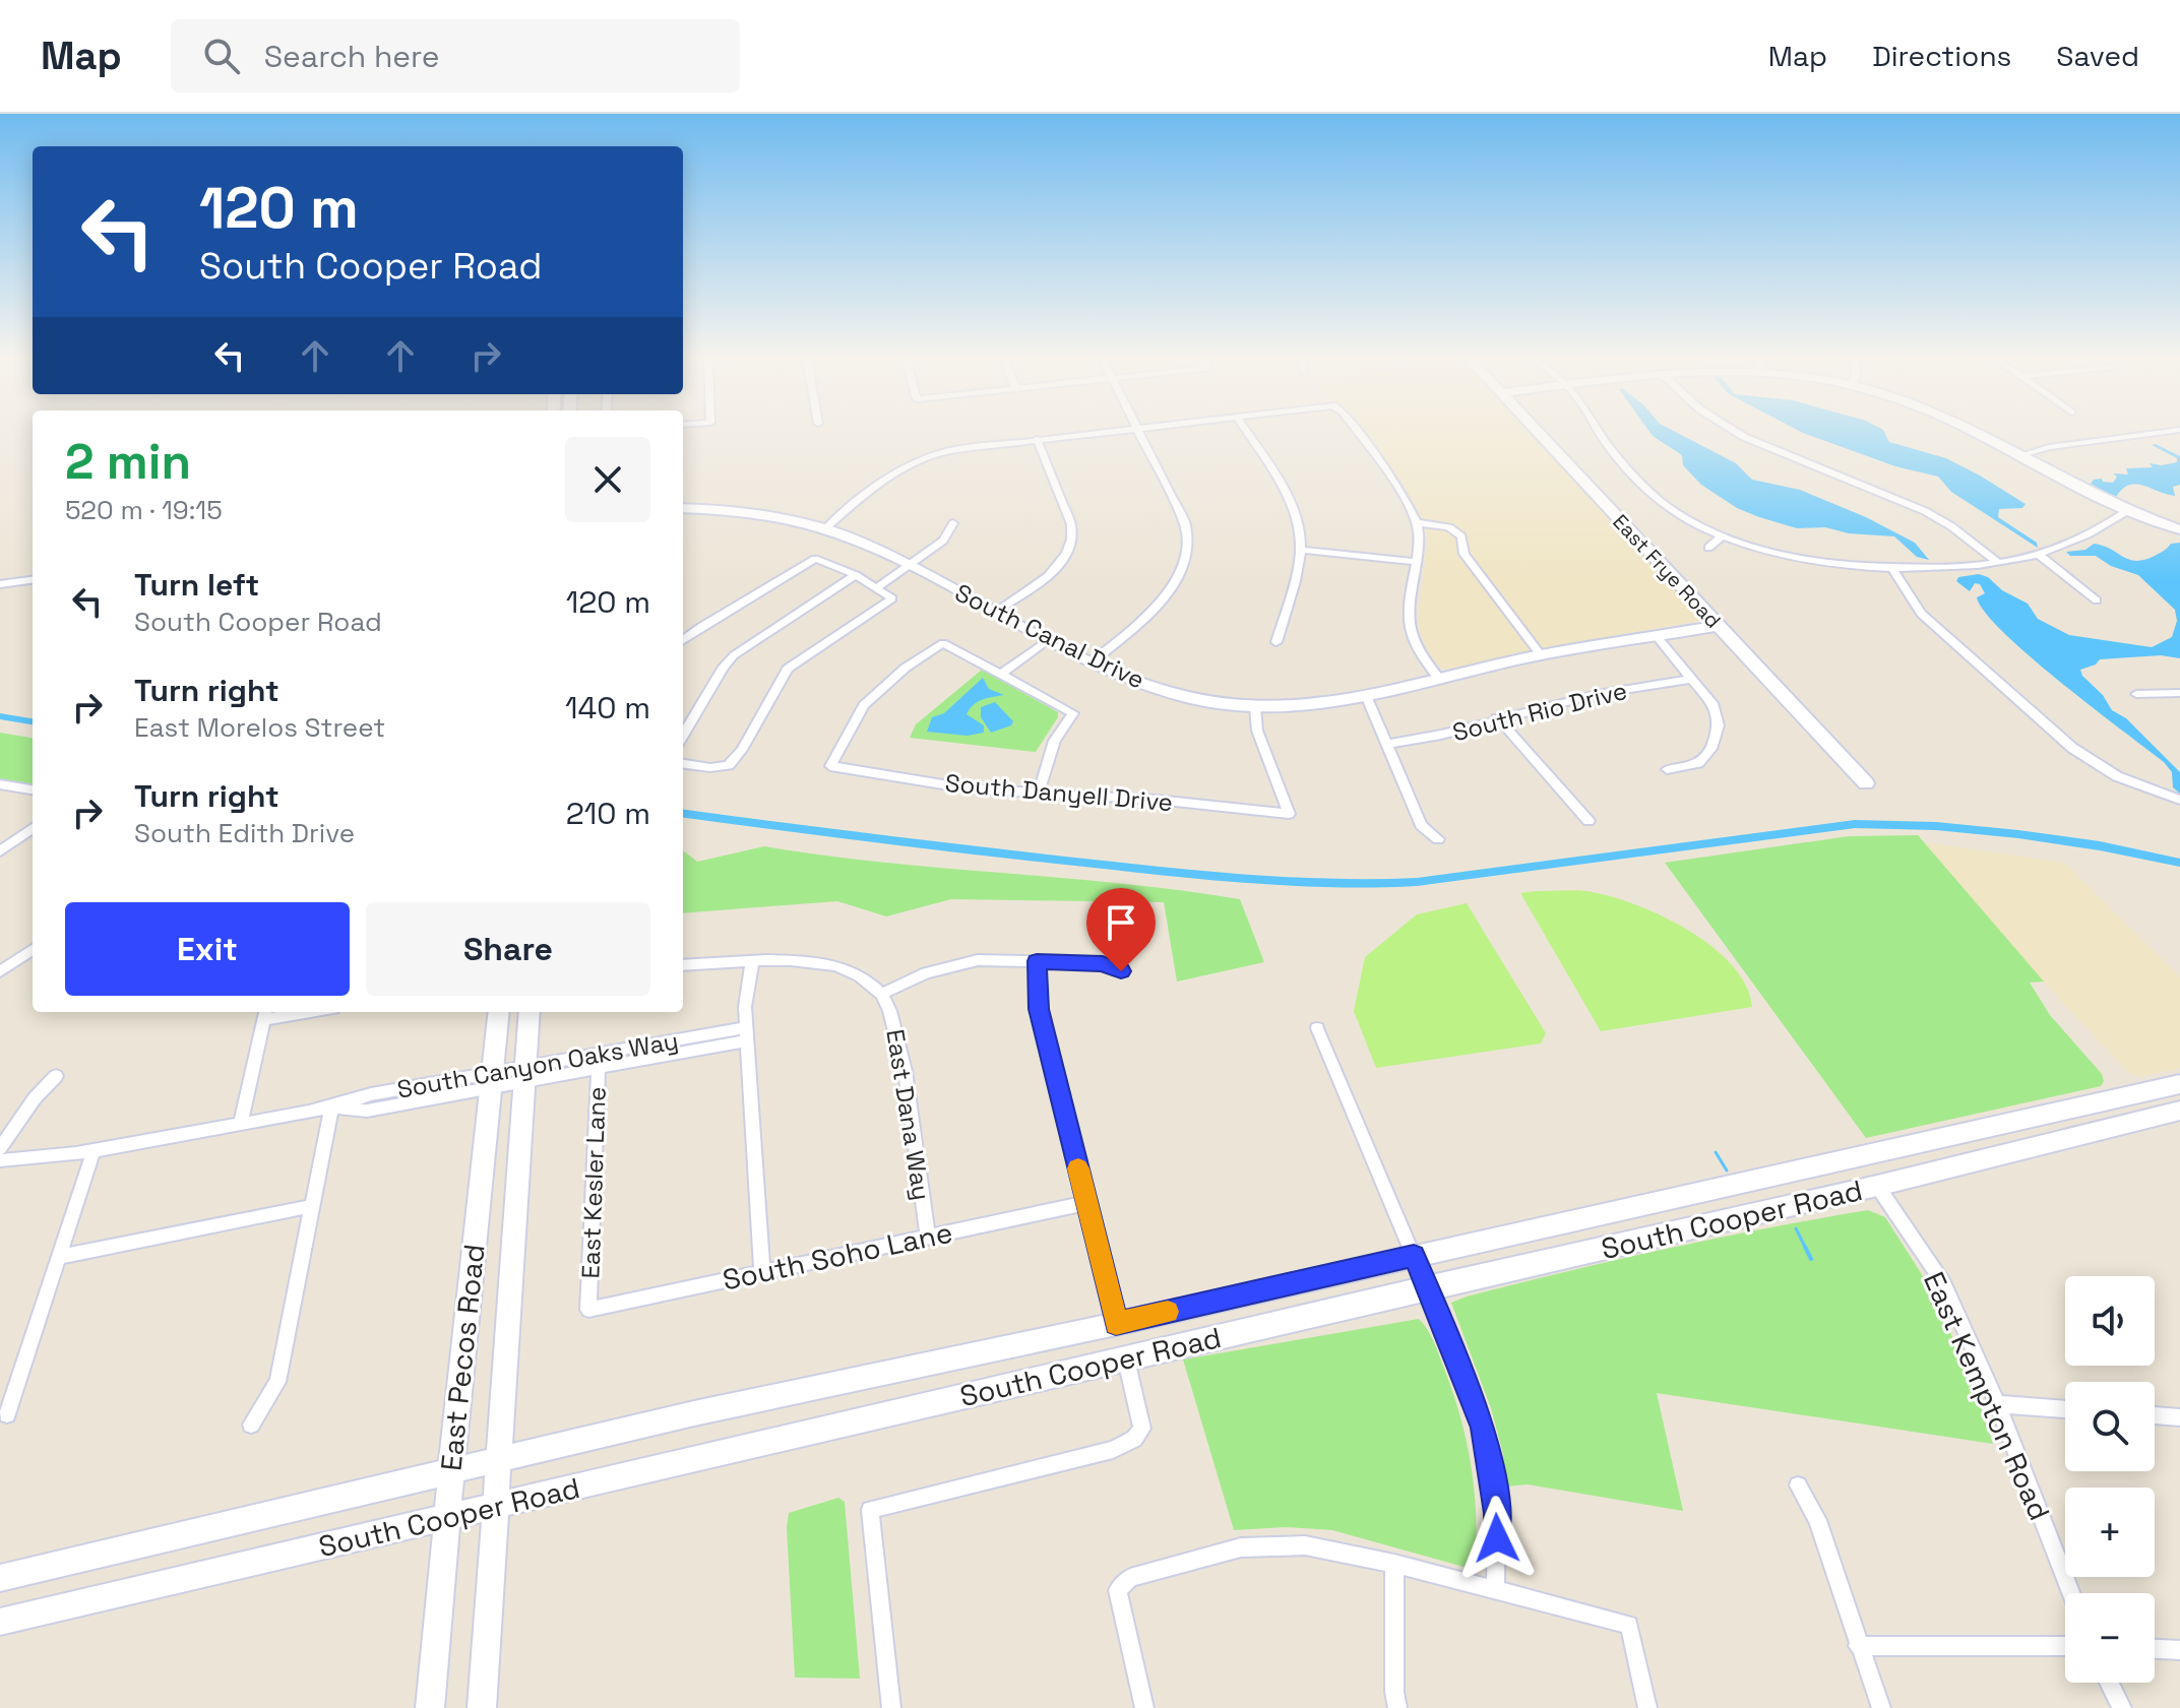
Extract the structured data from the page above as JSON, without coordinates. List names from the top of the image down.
{
  "streets": {
    "main road": [
      "East Frye Road",
      "South Canal Drive",
      "South Cooper Road",
      "East Pecos Road"
    ],
    "street": [
      "South Rio Drive",
      "South Danyell Drive",
      "South Canyon Oaks Way",
      "East Dana Way",
      "East Kesler Lane",
      "South Soho Lane",
      "East Kempton Road"
    ]
  },
  "crossings": [
    ["East Frye Road", "South Canal Drive"],
    ["South Canal Drive", "South Danyell Drive"],
    ["South Canyon Oaks Way", "East Kesler Lane"],
    ["South Canyon Oaks Way", "East Pecos Road"],
    ["East Dana Way", "South Soho Lane"],
    ["East Kesler Lane", "South Soho Lane"],
    ["South Cooper Road", "East Pecos Road"],
    ["South Cooper Road", "East Kempton Road"]
  ],
  "page": {
    "header": "Map",
    "search": "Search here",
    "nav": ["Map", "Directions", "Saved"],
    "turn": ["120 m", "South Cooper Road"],
    "heading": ["2 min", "520 m · 19:15"],
    "list": [
      {
        "name": "Turn left",
        "note": "South Cooper Road",
        "value": "120 m"
      },
      {
        "name": "Turn right",
        "note": "East Morelos Street",
        "value": "140 m"
      },
      {
        "name": "Turn right",
        "note": "South Edith Drive",
        "value": "210 m"
      }
    ],
    "buttons": ["Exit", "Share"],
    "map_buttons": ["+", "−"]
  }
}
